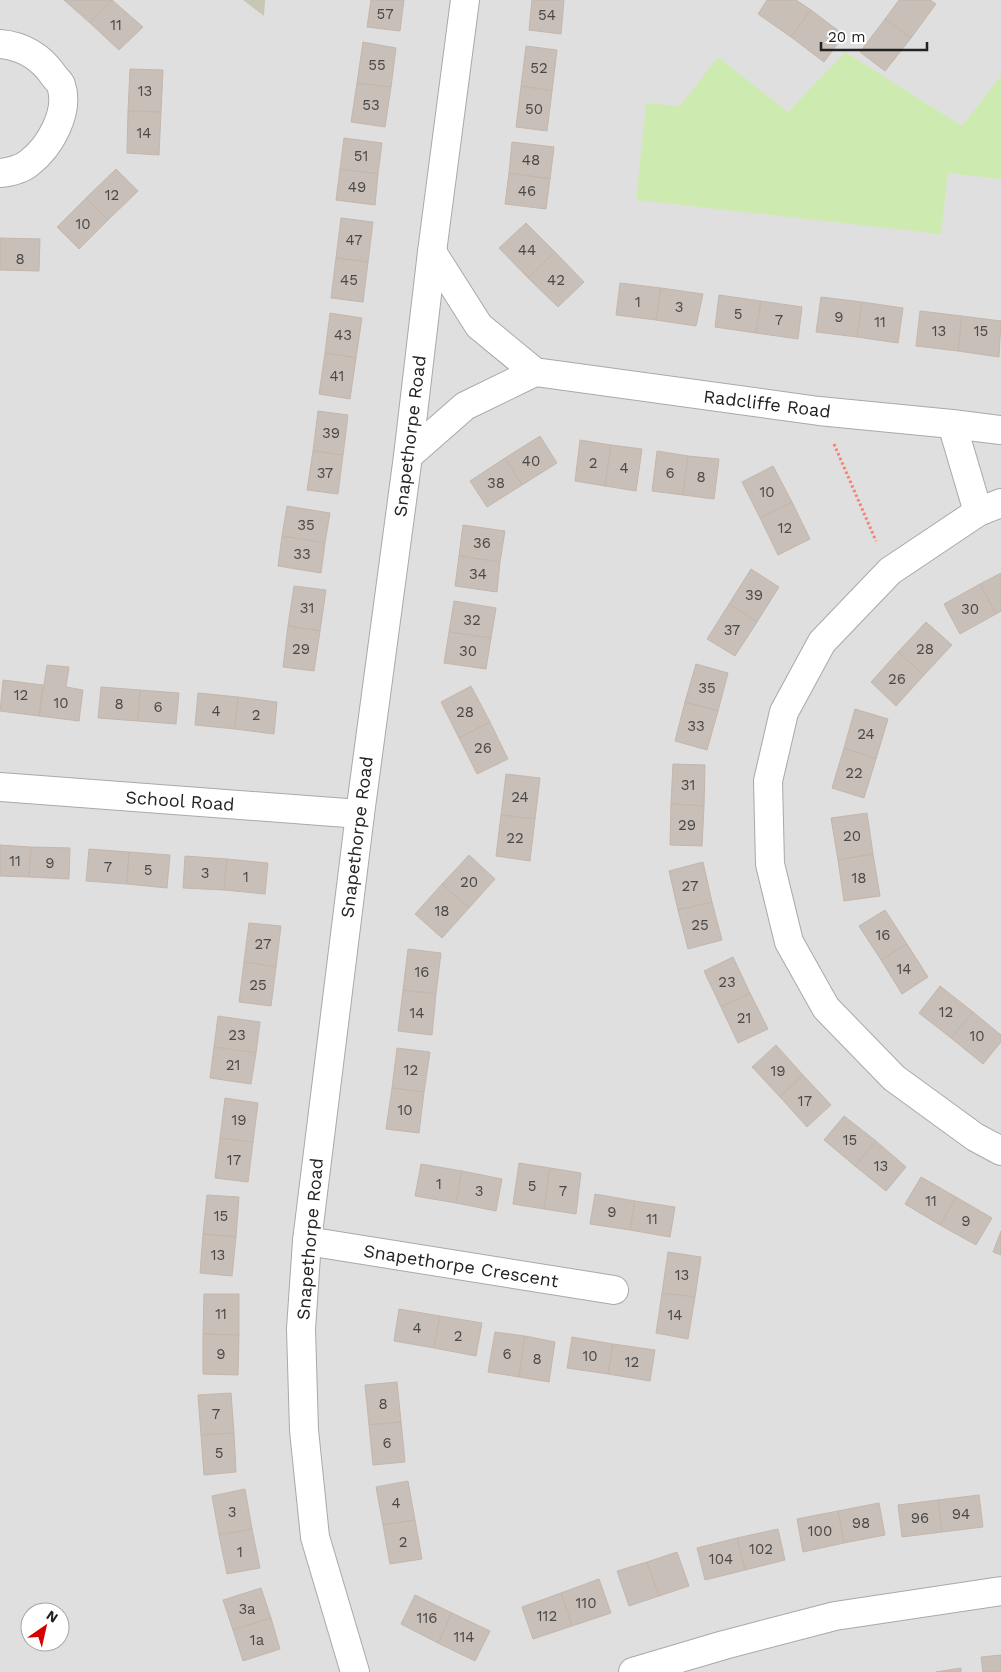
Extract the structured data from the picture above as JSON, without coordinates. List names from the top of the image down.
{
  "streets": {
    "street": [
      "Radcliffe Road",
      "Snapethorpe Road",
      "School Road",
      "Snapethorpe Crescent"
    ]
  },
  "crossings": [
    ["Snapethorpe Road", "School Road"],
    ["Snapethorpe Road", "Snapethorpe Crescent"]
  ],
  "house_numbers": [
    "57",
    "54",
    "11",
    "55",
    "52",
    "13",
    "53",
    "50",
    "14",
    "51",
    "48",
    "49",
    "46",
    "12",
    "10",
    "47",
    "44",
    "8",
    "45",
    "42",
    "1",
    "3",
    "5",
    "9",
    "7",
    "11",
    "13",
    "15",
    "43",
    "41",
    "39",
    "40",
    "2",
    "4",
    "37",
    "6",
    "8",
    "38",
    "10",
    "35",
    "12",
    "36",
    "33",
    "34",
    "39",
    "31",
    "30",
    "32",
    "37",
    "29",
    "28",
    "30",
    "26",
    "35",
    "12",
    "10",
    "8",
    "6",
    "4",
    "28",
    "2",
    "33",
    "24",
    "26",
    "22",
    "31",
    "24",
    "29",
    "20",
    "22",
    "11",
    "9",
    "7",
    "5",
    "3",
    "1",
    "18",
    "20",
    "27",
    "18",
    "25",
    "16",
    "27",
    "14",
    "16",
    "23",
    "25",
    "12",
    "14",
    "21",
    "23",
    "10",
    "21",
    "12",
    "19",
    "17",
    "10",
    "19",
    "15",
    "17",
    "13",
    "1",
    "5",
    "3",
    "7",
    "11",
    "9",
    "15",
    "11",
    "9",
    "13",
    "13",
    "11",
    "14",
    "4",
    "2",
    "9",
    "6",
    "10",
    "8",
    "12",
    "8",
    "7",
    "6",
    "5",
    "4",
    "3",
    "94",
    "96",
    "98",
    "100",
    "2",
    "102",
    "1",
    "104",
    "110",
    "3a",
    "112",
    "116",
    "114",
    "1a"
  ],
  "scale_bar": "20 m",
  "north": "top right"
}
